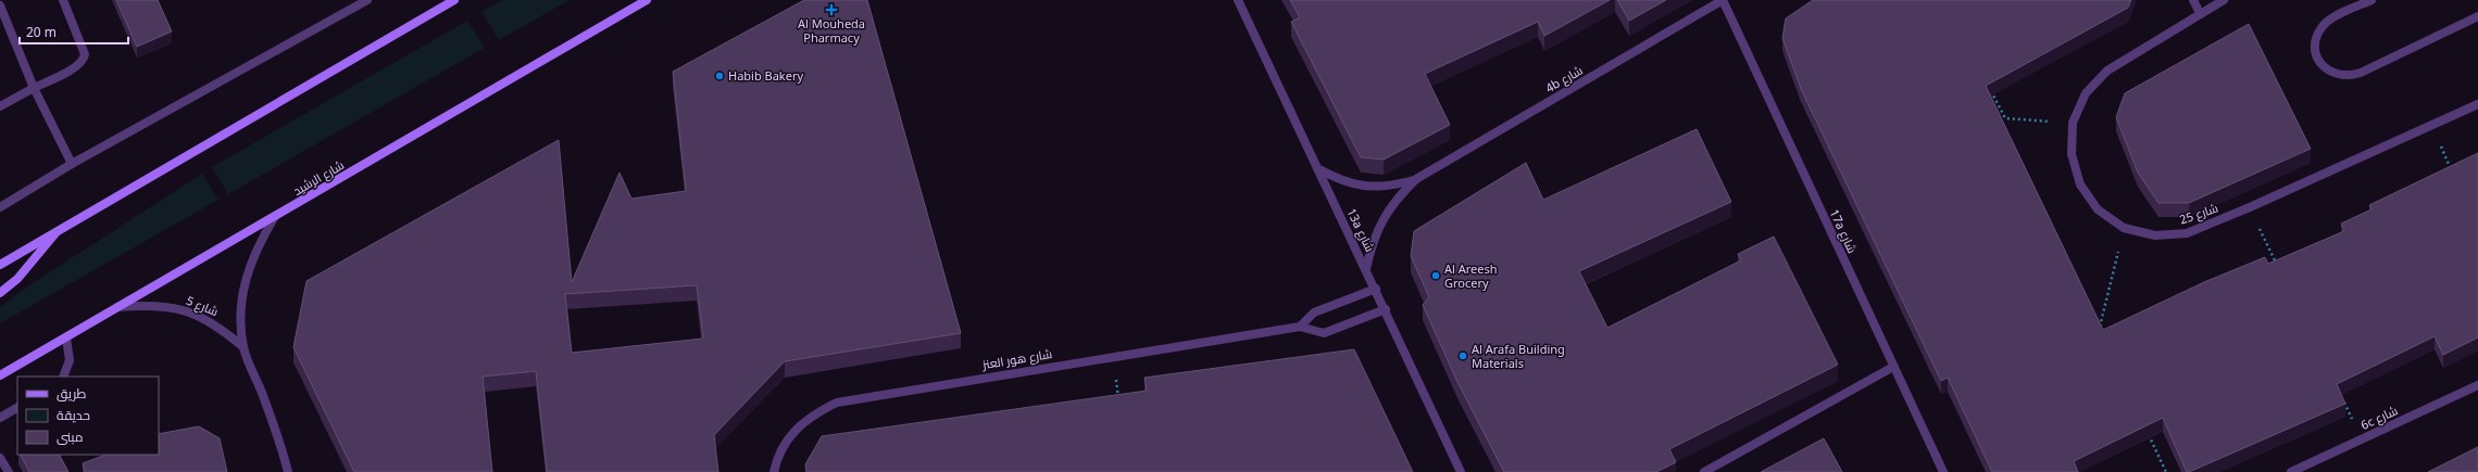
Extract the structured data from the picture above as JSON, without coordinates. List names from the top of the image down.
{
  "streets": {
    "main road": ["شارع الرشيد"],
    "street": [
      "4b شارع",
      "شارع 25",
      "13a شارع",
      "17a شارع",
      "شارع 5",
      "شارع هور العنز",
      "6c شارع"
    ]
  },
  "crossings": [
    ["4b شارع", "13a شارع"],
    ["4b شارع", "17a شارع"],
    ["شارع الرشيد", "شارع 5"],
    ["13a شارع", "شارع هور العنز"]
  ],
  "places": {
    "health": ["Al Mouheda Pharmacy"],
    "other": ["Habib Bakery", "Al Areesh Grocery", "Al Arafa Building Materials"]
  },
  "legend": ["طريق", "حديقة", "مبنى"],
  "scale_bar": "20 m"
}
